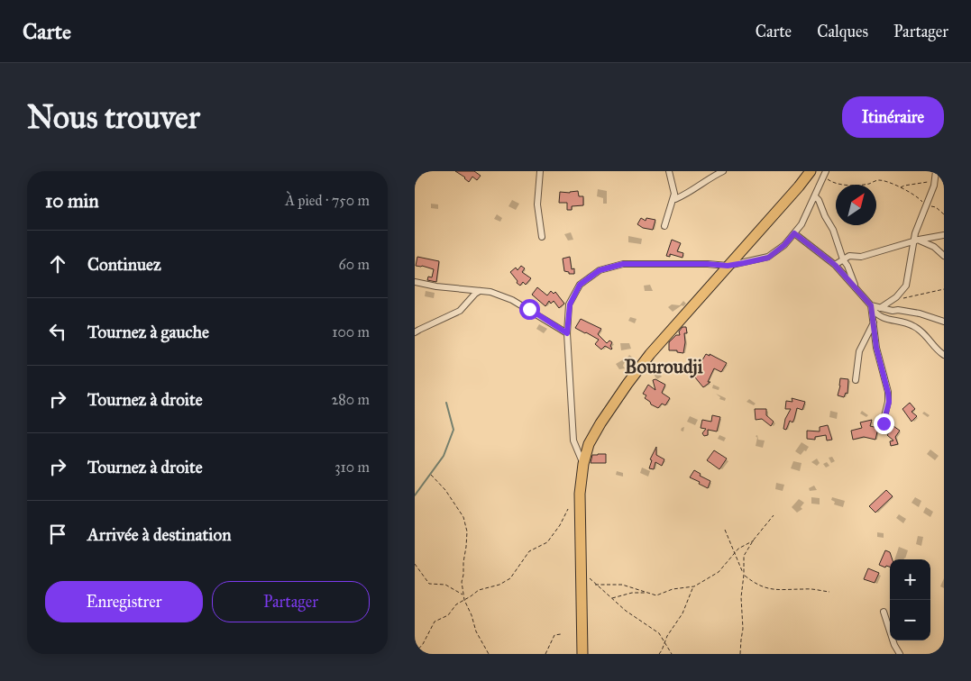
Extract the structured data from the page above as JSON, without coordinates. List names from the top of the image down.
{
  "districts": ["Bouroudji"],
  "north": "top right",
  "page": {
    "header": "Carte",
    "nav": ["Carte", "Calques", "Partager"],
    "buttons": [
      "Itinéraire",
      ["Enregistrer", "Partager"]
    ],
    "title": "Nous trouver",
    "heading": ["10 min", "À pied · 750 m"],
    "list": [
      ["Continuez", "60 m"],
      ["Tournez à gauche", "100 m"],
      ["Tournez à droite", "280 m"],
      ["Tournez à droite", "310 m"],
      "Arrivée à destination"
    ],
    "map_buttons": ["+", "−"]
  }
}
